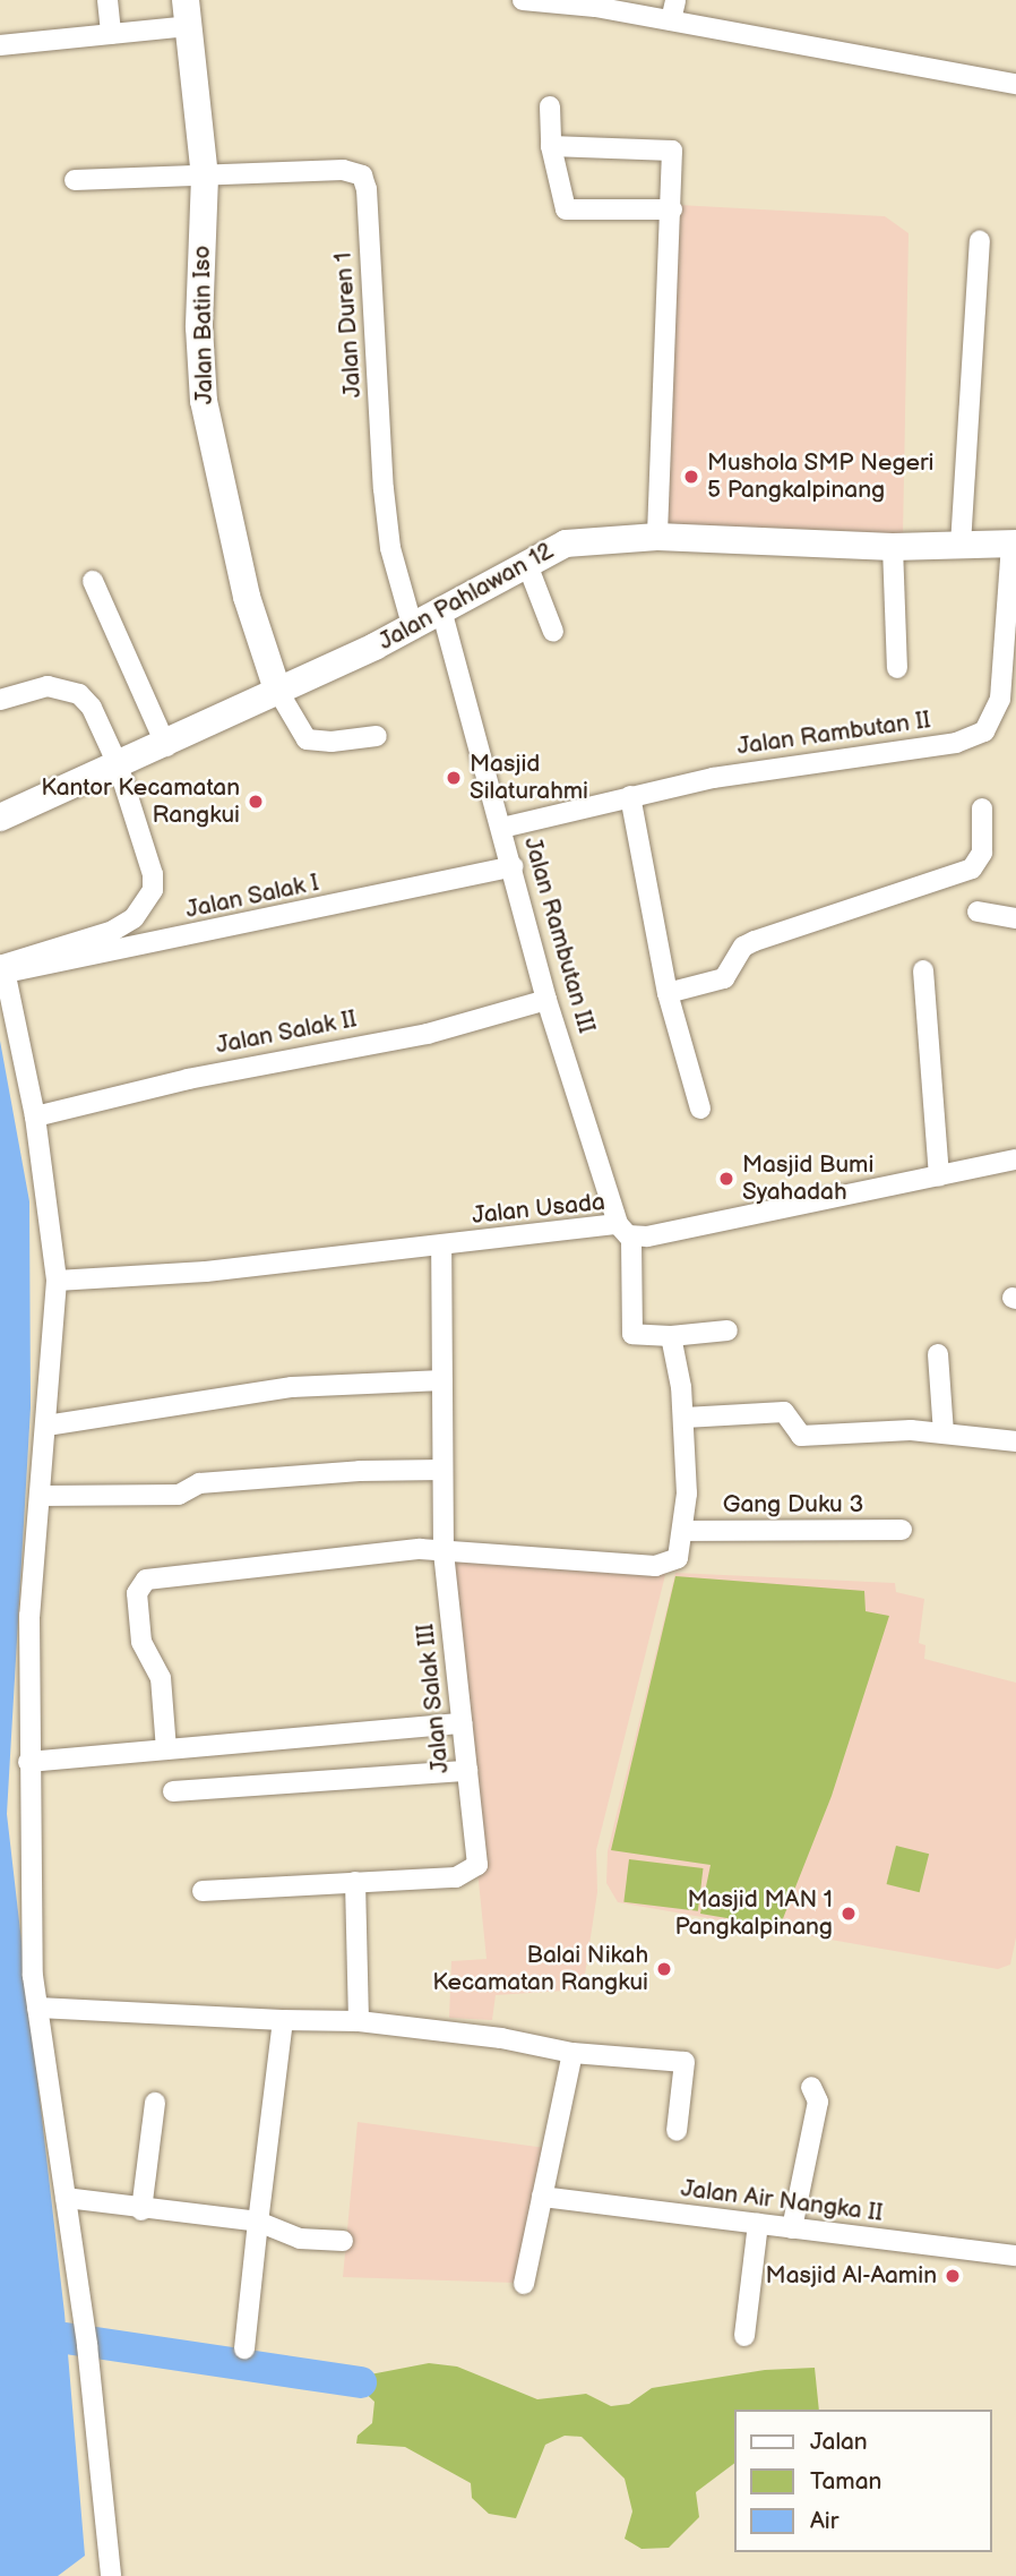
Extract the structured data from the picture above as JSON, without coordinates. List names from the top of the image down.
{
  "streets": {
    "main road": ["Jalan Batin Iso", "Jalan Pahlawan 12"],
    "street": [
      "Jalan Duren 1",
      "Jalan Rambutan II",
      "Jalan Salak I",
      "Jalan Rambutan III",
      "Jalan Salak II",
      "Jalan Usada",
      "Gang Duku 3",
      "Jalan Salak III",
      "Jalan Air Nangka II"
    ]
  },
  "crossings": [
    ["Jalan Batin Iso", "Jalan Duren 1"],
    ["Jalan Batin Iso", "Jalan Pahlawan 12"],
    ["Jalan Duren 1", "Jalan Pahlawan 12"],
    ["Jalan Pahlawan 12", "Jalan Rambutan II"],
    ["Jalan Pahlawan 12", "Jalan Rambutan III"],
    ["Jalan Rambutan II", "Jalan Rambutan III"],
    ["Jalan Salak I", "Jalan Rambutan III"],
    ["Jalan Rambutan III", "Jalan Salak II"],
    ["Jalan Rambutan III", "Jalan Usada"],
    ["Jalan Usada", "Jalan Salak III"]
  ],
  "places": [
    "Mushola SMP Negeri 5 Pangkalpinang",
    "Masjid Silaturahmi",
    "Kantor Kecamatan Rangkui",
    "Masjid Bumi Syahadah",
    "Masjid MAN 1 Pangkalpinang",
    "Balai Nikah Kecamatan Rangkui",
    "Masjid Al-Aamin"
  ],
  "legend": ["Jalan", "Taman", "Air"]
}
